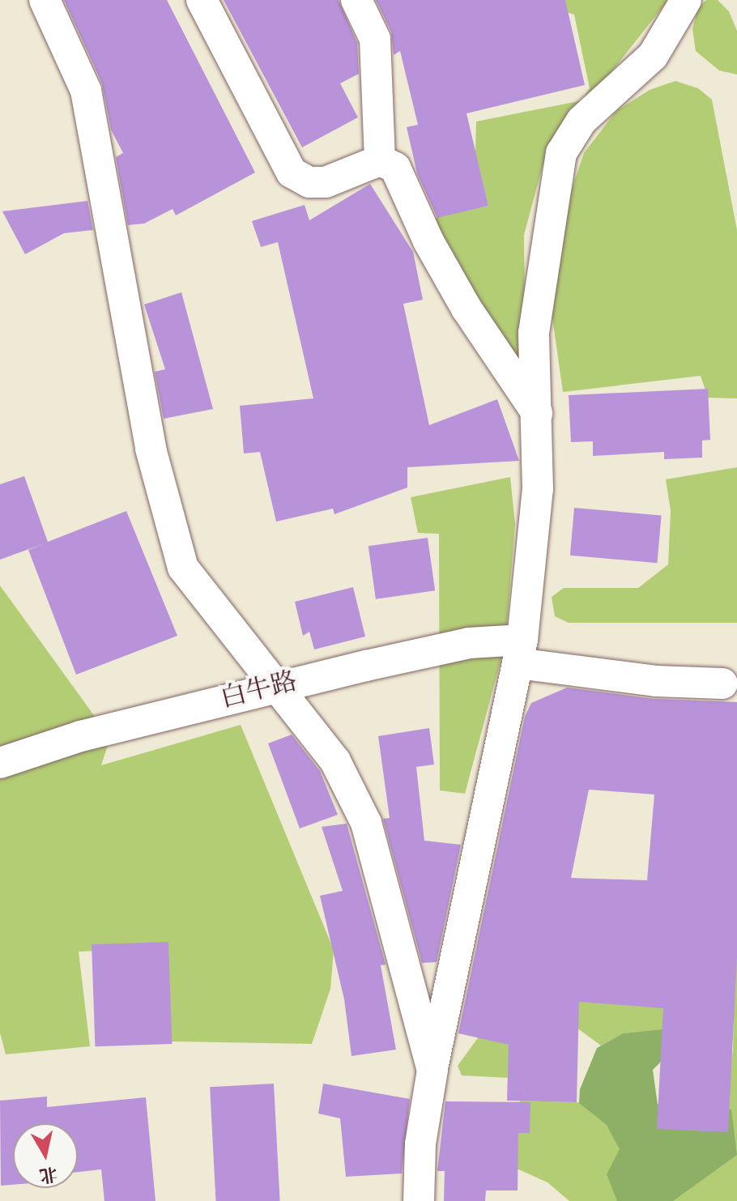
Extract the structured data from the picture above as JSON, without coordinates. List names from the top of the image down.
{
  "streets": {
    "street": ["白牛路"]
  },
  "north": "bottom"
}
